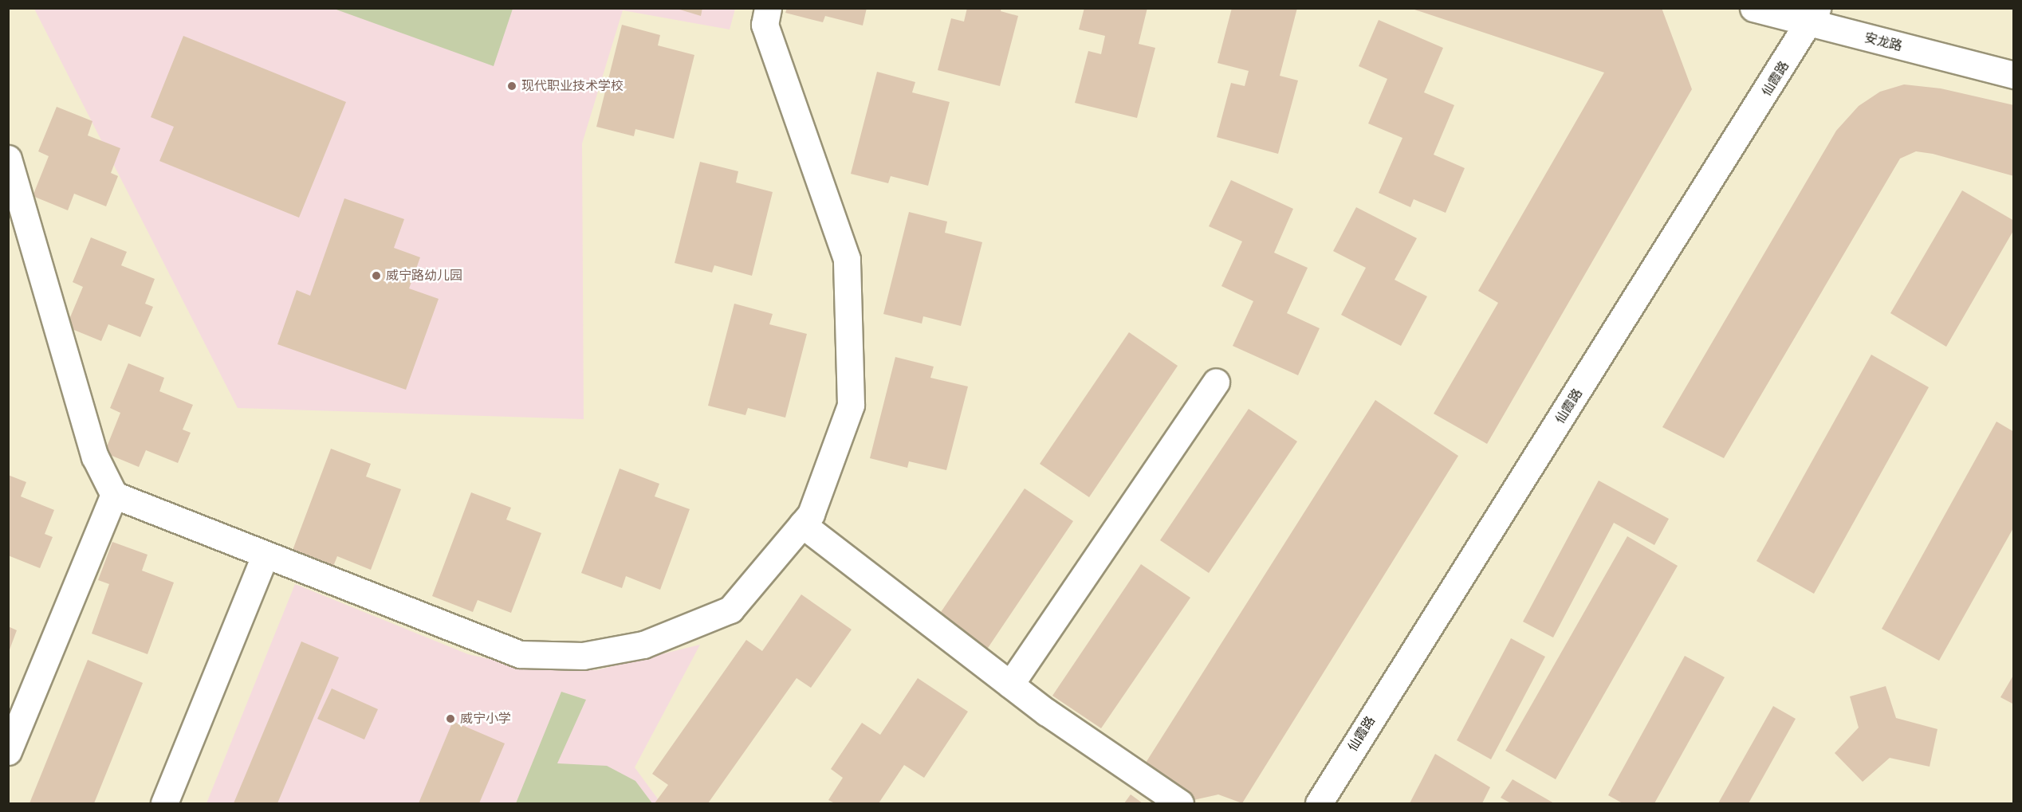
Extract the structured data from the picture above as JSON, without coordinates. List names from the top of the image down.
{
  "streets": {
    "street": ["安龙路", "仙霞路"]
  },
  "crossings": [
    ["安龙路", "仙霞路"]
  ],
  "places": ["现代职业技术学校", "威宁路幼儿园", "威宁小学"]
}
